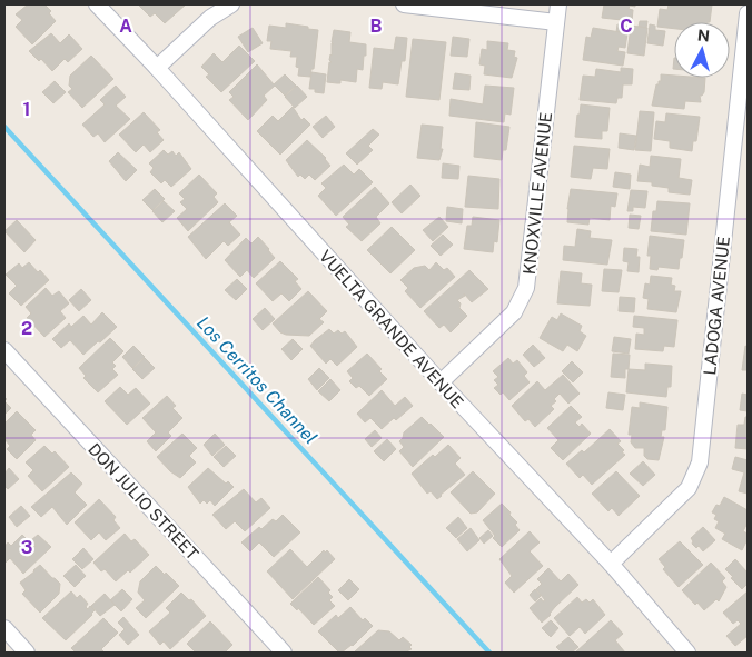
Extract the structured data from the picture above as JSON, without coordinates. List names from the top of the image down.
{
  "streets": {
    "street": [
      "KNOXVILLE AVENUE",
      "LADOGA AVENUE",
      "VUELTA GRANDE AVENUE",
      "DON JULIO STREET"
    ]
  },
  "crossings": [
    ["KNOXVILLE AVENUE", "VUELTA GRANDE AVENUE"],
    ["LADOGA AVENUE", "VUELTA GRANDE AVENUE"]
  ],
  "water": ["Los Cerritos Channel"],
  "north": "top",
  "grid": {
    "columns": ["A", "B", "C"],
    "rows": ["1", "2", "3"]
  }
}
